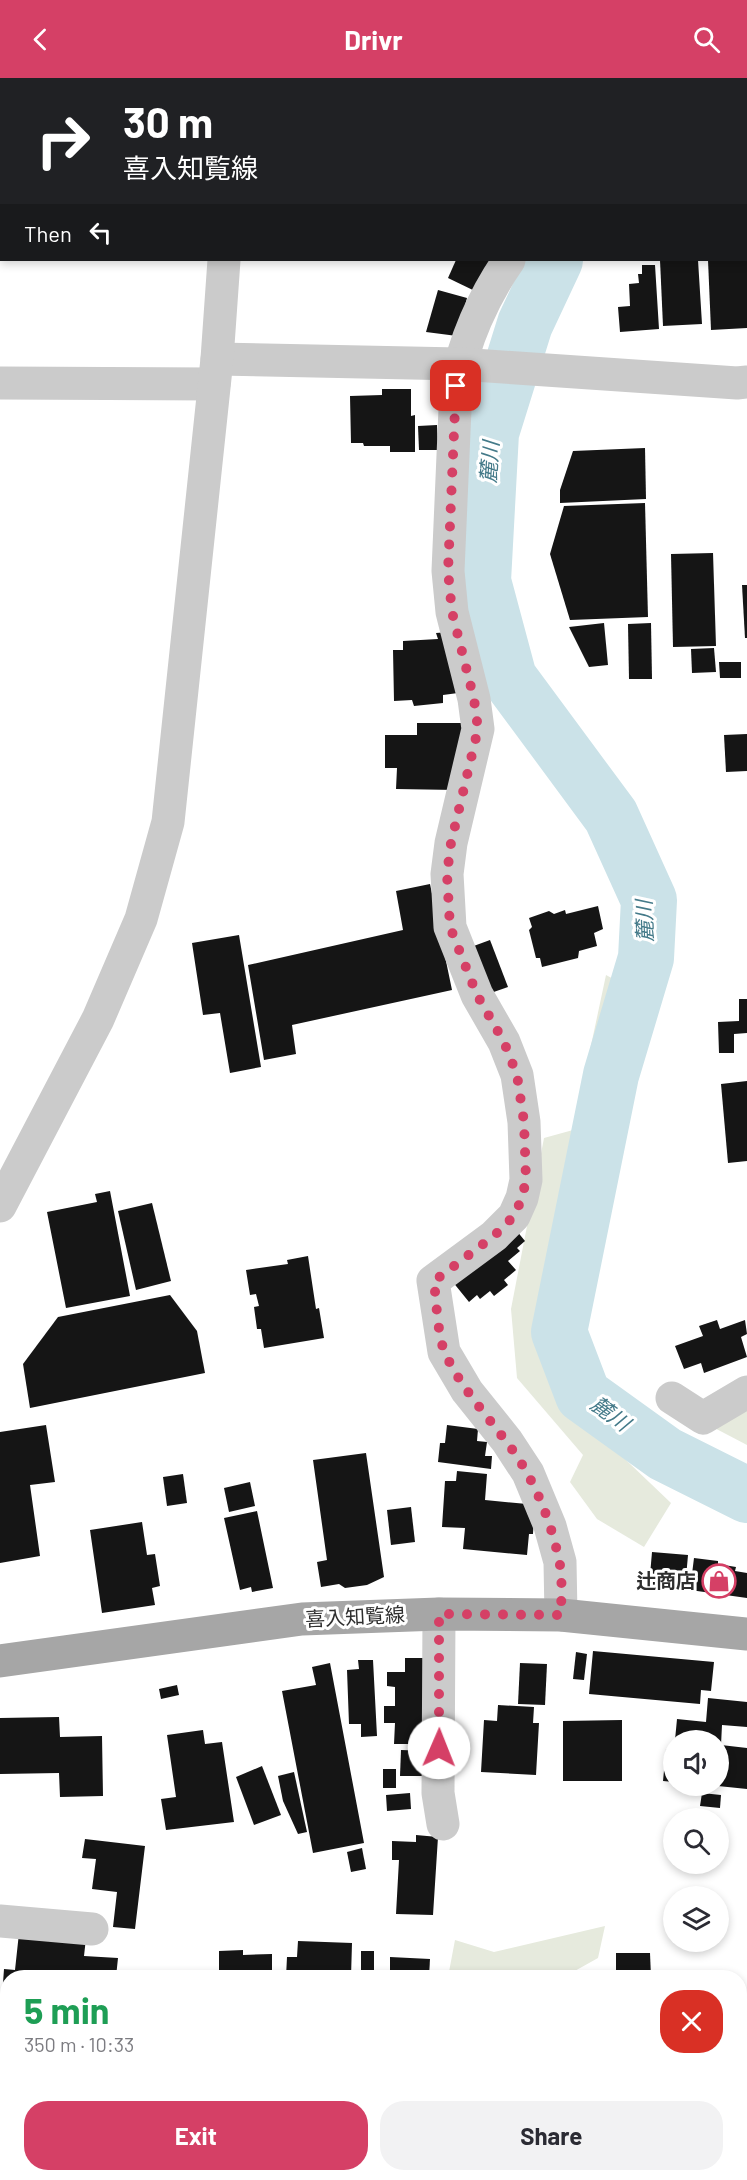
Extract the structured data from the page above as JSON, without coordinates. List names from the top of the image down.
{
  "streets": {
    "main road": ["喜入知覧線"]
  },
  "water": ["麓川"],
  "places": {
    "shop": ["辻商店"]
  },
  "page": {
    "header": "Drivr",
    "turn": ["30 m", "喜入知覧線"],
    "then": "Then",
    "heading": ["5 min", "350 m · 10:33"],
    "buttons": ["Exit", "Share"]
  }
}
